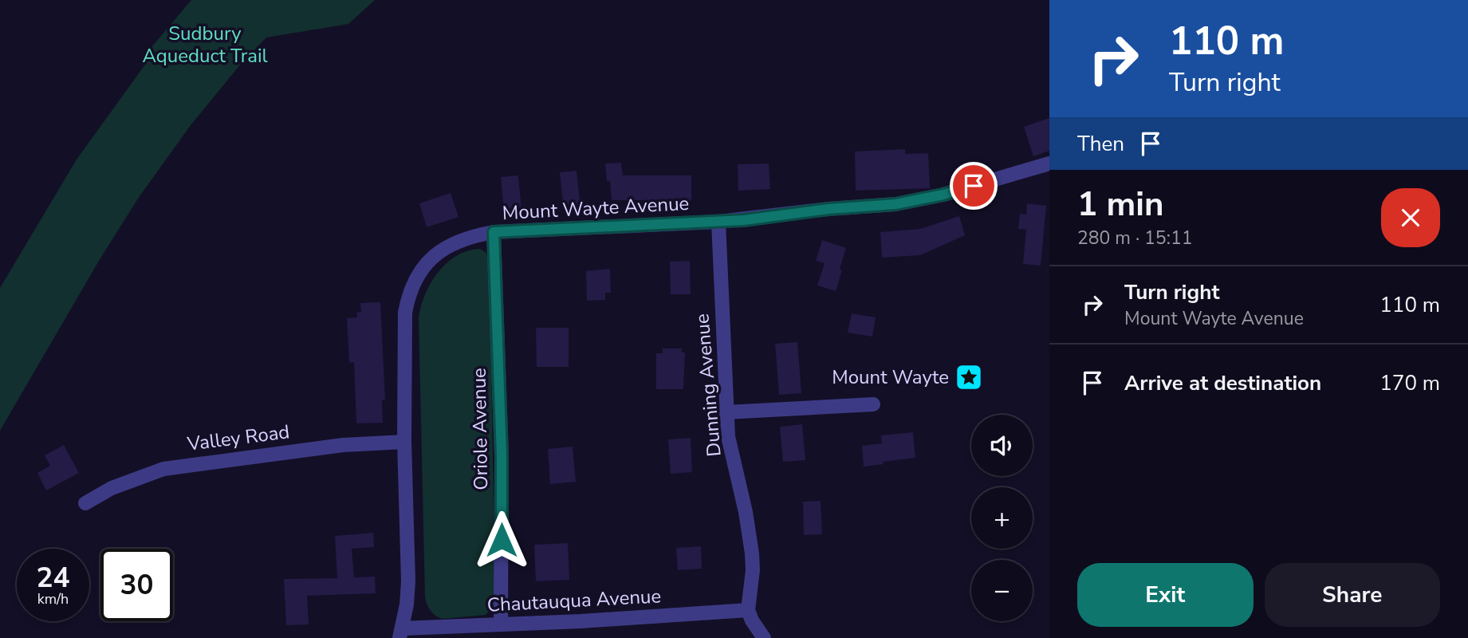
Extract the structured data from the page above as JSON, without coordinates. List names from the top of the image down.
{
  "streets": {
    "street": [
      "Mount Wayte Avenue",
      "Dunning Avenue",
      "Oriole Avenue",
      "Valley Road",
      "Chautauqua Avenue"
    ]
  },
  "crossings": [
    ["Mount Wayte Avenue", "Dunning Avenue"],
    ["Mount Wayte Avenue", "Oriole Avenue"],
    ["Mount Wayte Avenue", "Valley Road"],
    ["Mount Wayte Avenue", "Chautauqua Avenue"],
    ["Dunning Avenue", "Chautauqua Avenue"],
    ["Oriole Avenue", "Chautauqua Avenue"]
  ],
  "parks": ["Sudbury Aqueduct Trail"],
  "places": {
    "place": ["Mount Wayte"]
  },
  "page": {
    "turn": ["110 m", "Turn right"],
    "then": "Then",
    "heading": ["1 min", "280 m · 15:11"],
    "list": [
      {
        "name": "Turn right",
        "note": "Mount Wayte Avenue",
        "value": "110 m"
      },
      {
        "name": "Arrive at destination",
        "value": "170 m"
      }
    ],
    "map_buttons": ["+", "−"],
    "speed": "24 km/h",
    "limit": "30",
    "buttons": ["Exit", "Share"]
  }
}
